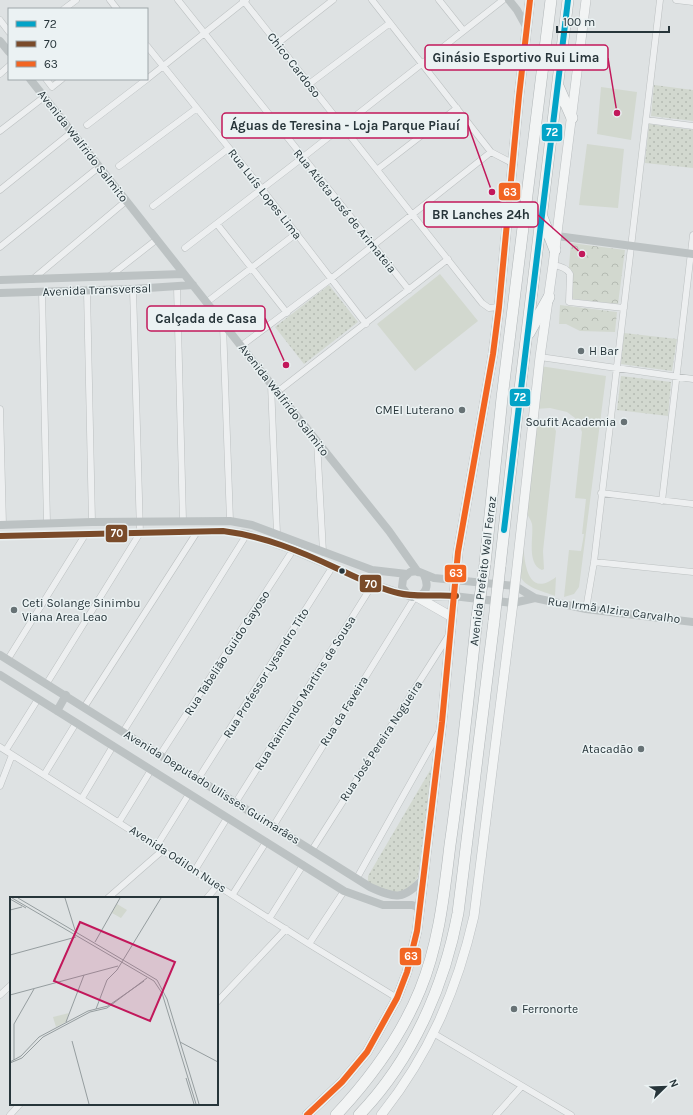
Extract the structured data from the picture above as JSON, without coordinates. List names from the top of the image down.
{
  "streets": {
    "highway": ["Avenida Prefeito Wall Ferraz"],
    "street": [
      "Chico Cardoso",
      "Avenida Walfrido Salmito",
      "Rua Luís Lopes Lima",
      "Rua Atleta José de Arimateia",
      "Avenida Transversal",
      "Rua Irmã Alzira Carvalho",
      "Rua Tabelião Guido Gayoso",
      "Rua Professor Lysandro Tito",
      "Rua Raimundo Martins de Sousa",
      "Rua da Faveira",
      "Rua José Pereira Nogueira",
      "Avenida Deputado Ulisses Guimarães",
      "Avenida Odilon Nues"
    ]
  },
  "crossings": [
    ["Chico Cardoso", "Avenida Prefeito Wall Ferraz"],
    ["Avenida Walfrido Salmito", "Avenida Transversal"],
    ["Avenida Walfrido Salmito", "Rua Irmã Alzira Carvalho"],
    ["Avenida Walfrido Salmito", "Rua da Faveira"],
    ["Avenida Prefeito Wall Ferraz", "Rua Irmã Alzira Carvalho"],
    ["Avenida Prefeito Wall Ferraz", "Rua José Pereira Nogueira"],
    ["Avenida Prefeito Wall Ferraz", "Avenida Deputado Ulisses Guimarães"],
    ["Avenida Prefeito Wall Ferraz", "Avenida Odilon Nues"],
    ["Rua Irmã Alzira Carvalho", "Rua Tabelião Guido Gayoso"],
    ["Rua Irmã Alzira Carvalho", "Rua Professor Lysandro Tito"],
    ["Rua Irmã Alzira Carvalho", "Rua Raimundo Martins de Sousa"],
    ["Rua Irmã Alzira Carvalho", "Rua da Faveira"],
    ["Rua Tabelião Guido Gayoso", "Avenida Deputado Ulisses Guimarães"],
    ["Rua Professor Lysandro Tito", "Avenida Deputado Ulisses Guimarães"],
    ["Rua Raimundo Martins de Sousa", "Avenida Deputado Ulisses Guimarães"],
    ["Rua da Faveira", "Avenida Deputado Ulisses Guimarães"],
    ["Rua José Pereira Nogueira", "Avenida Deputado Ulisses Guimarães"]
  ],
  "places": [
    "Ginásio Esportivo Rui Lima",
    "Águas de Teresina - Loja Parque Piauí",
    "BR Lanches 24h",
    "H Bar",
    "Calçada de Casa",
    "CMEI Luterano",
    "Soufit Academia",
    "Ceti Solange Sinimbu Viana Area Leao",
    "Atacadão",
    "Ferronorte"
  ],
  "lines": ["transit line 72", "transit line 63", "transit line 70"],
  "legend": ["72", "70", "63"],
  "scale_bar": "100 m",
  "north": "top right"
}
